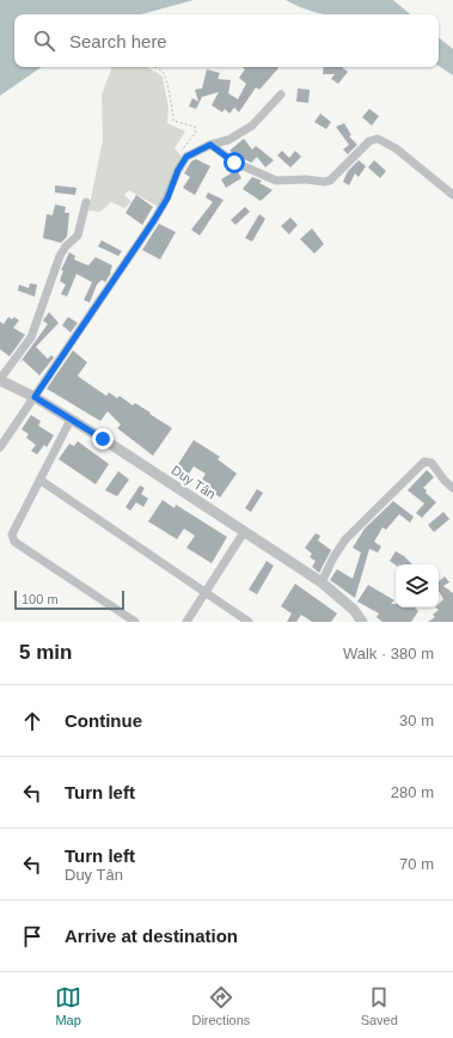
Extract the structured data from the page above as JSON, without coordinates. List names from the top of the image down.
{
  "streets": {
    "street": ["Duy Tân"]
  },
  "scale_bar": "100 m",
  "page": {
    "search": "Search here",
    "scale": "100 m",
    "heading": ["5 min", "Walk · 380 m"],
    "list": [
      ["Continue", "30 m"],
      ["Turn left", "280 m"],
      ["Turn left", "Duy Tân", "70 m"],
      "Arrive at destination"
    ],
    "nav": ["Map", "Directions", "Saved"]
  }
}
